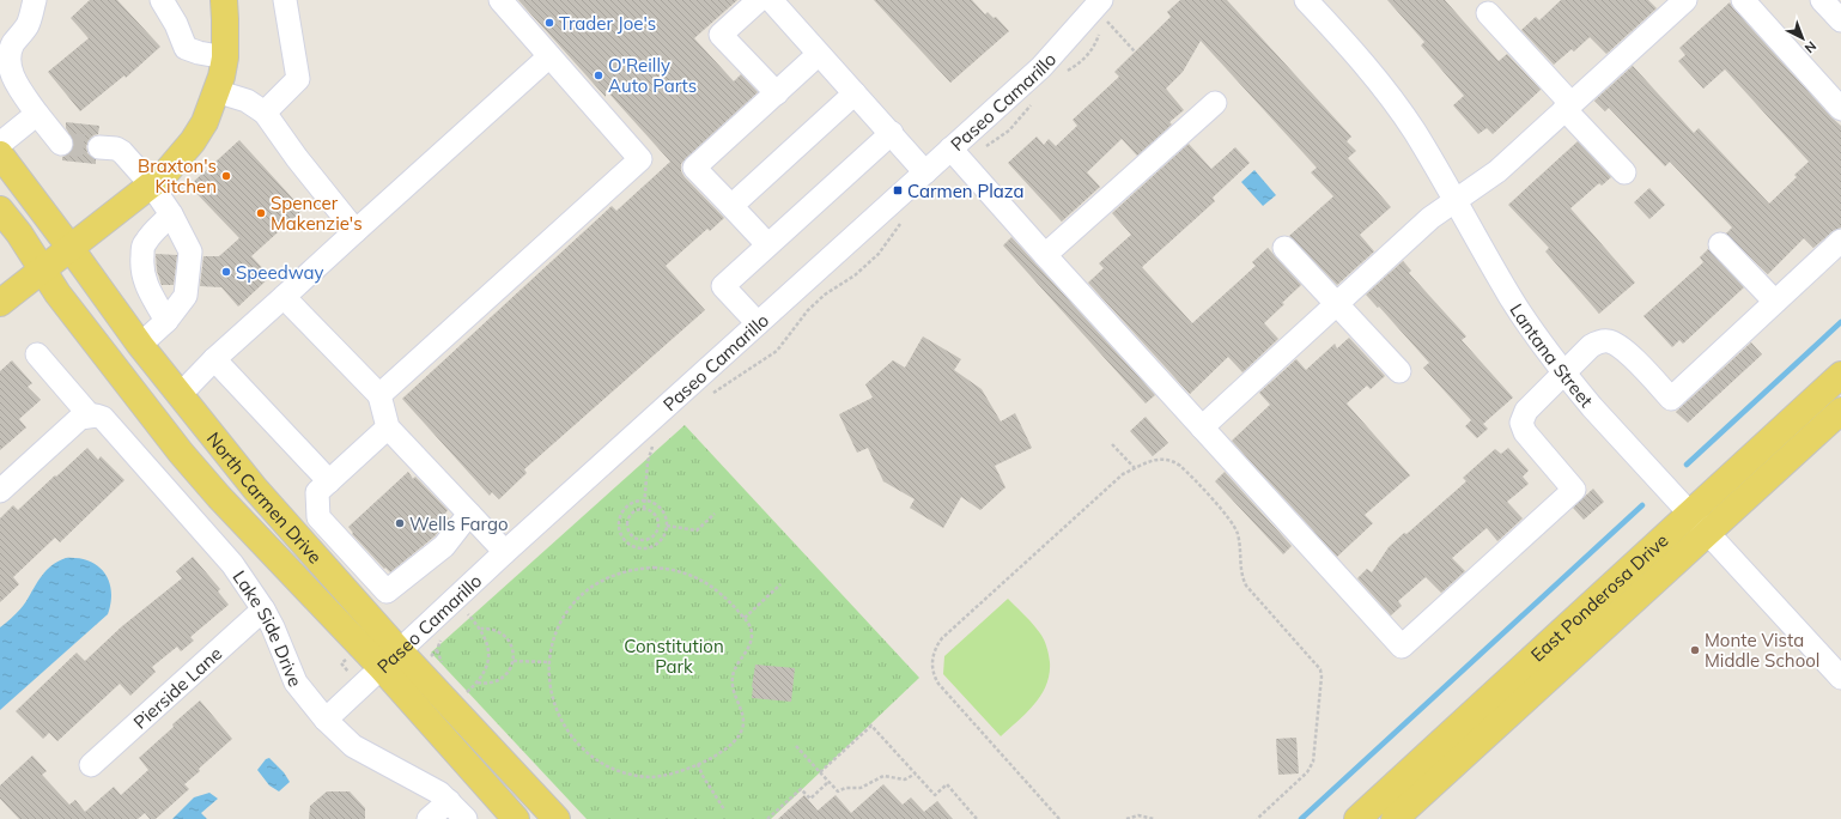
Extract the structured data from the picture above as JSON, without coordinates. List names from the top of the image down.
{
  "streets": {
    "main road": ["North Carmen Drive", "East Ponderosa Drive"],
    "street": [
      "Paseo Camarillo",
      "Lantana Street",
      "Lake Side Drive",
      "Pierside Lane"
    ]
  },
  "crossings": [
    ["Paseo Camarillo", "North Carmen Drive"],
    ["Paseo Camarillo", "Lake Side Drive"],
    ["Lantana Street", "East Ponderosa Drive"],
    ["Lake Side Drive", "Pierside Lane"]
  ],
  "parks": ["Constitution Park"],
  "places": {
    "other": [
      "Trader Joe's",
      "O'Reilly Auto Parts",
      "Braxton's Kitchen",
      "Spencer Makenzie's",
      "Speedway",
      "Wells Fargo",
      "Monte Vista Middle School"
    ],
    "transit": ["Carmen Plaza"]
  },
  "north": "bottom right"
}
